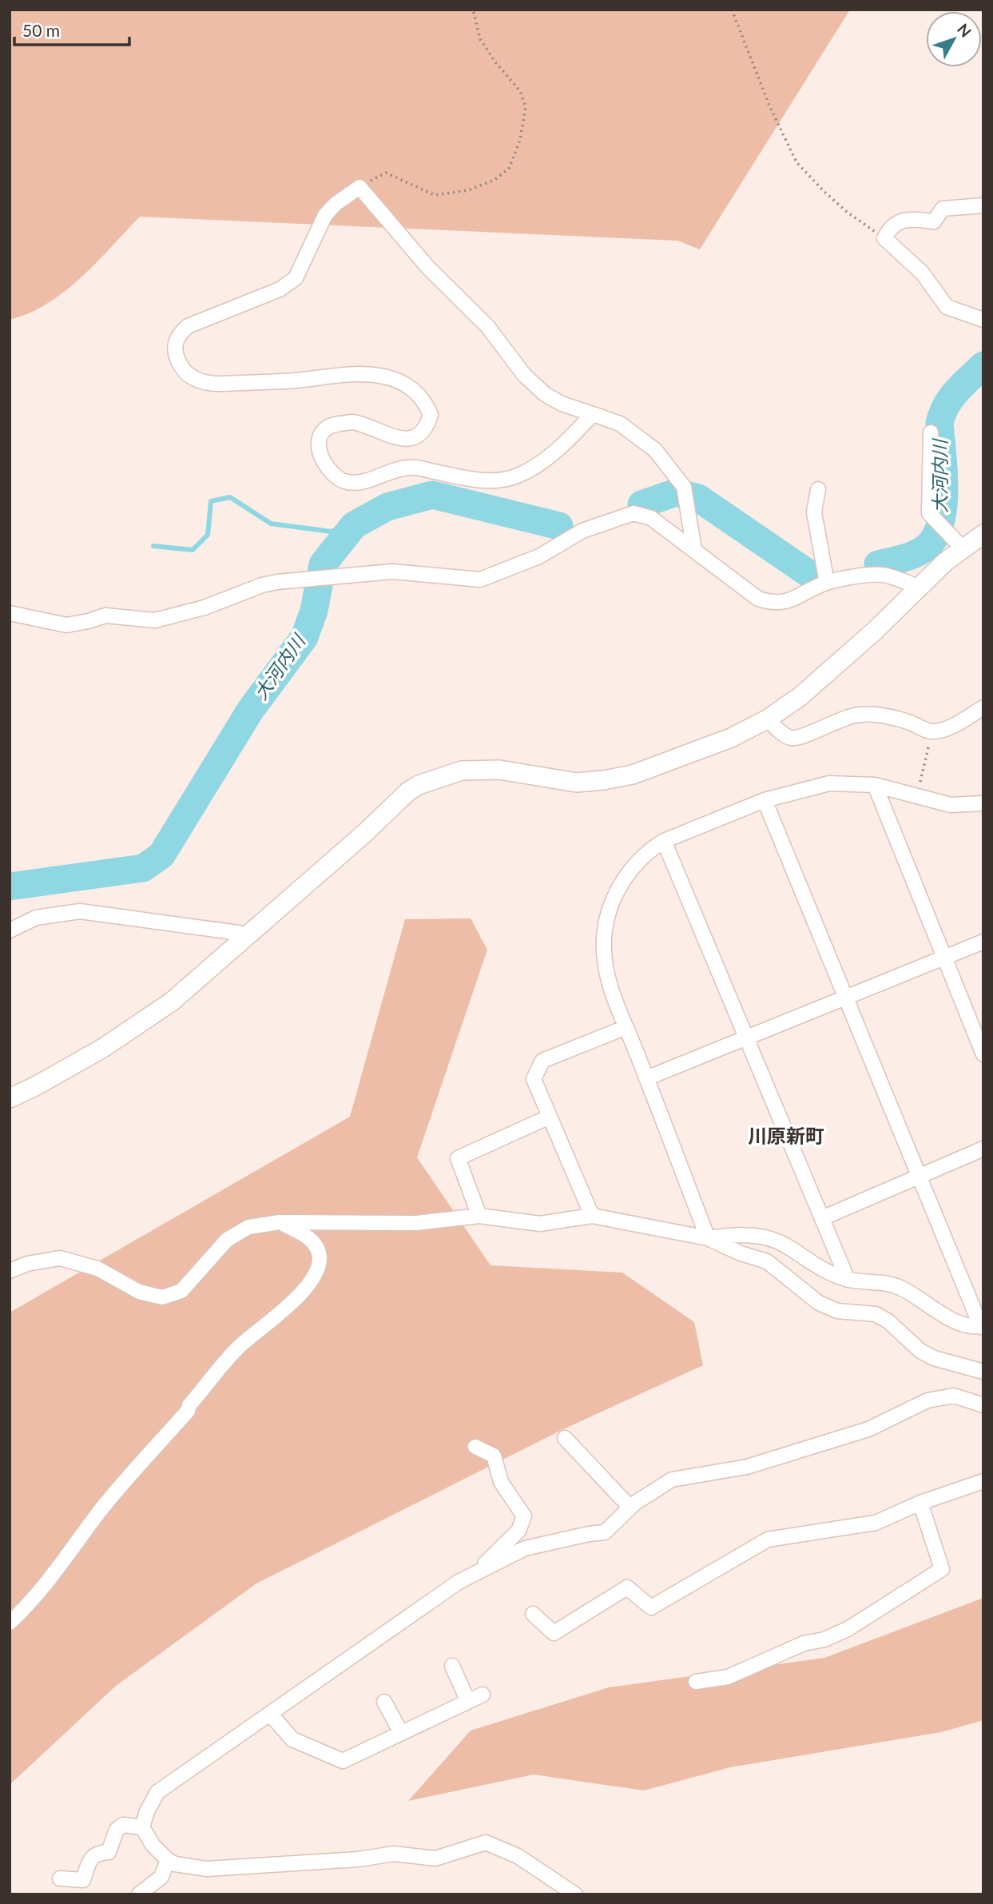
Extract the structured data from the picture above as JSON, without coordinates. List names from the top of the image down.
{
  "districts": ["川原新町"],
  "water": ["大河内川"],
  "scale_bar": "50 m",
  "north": "top right"
}
